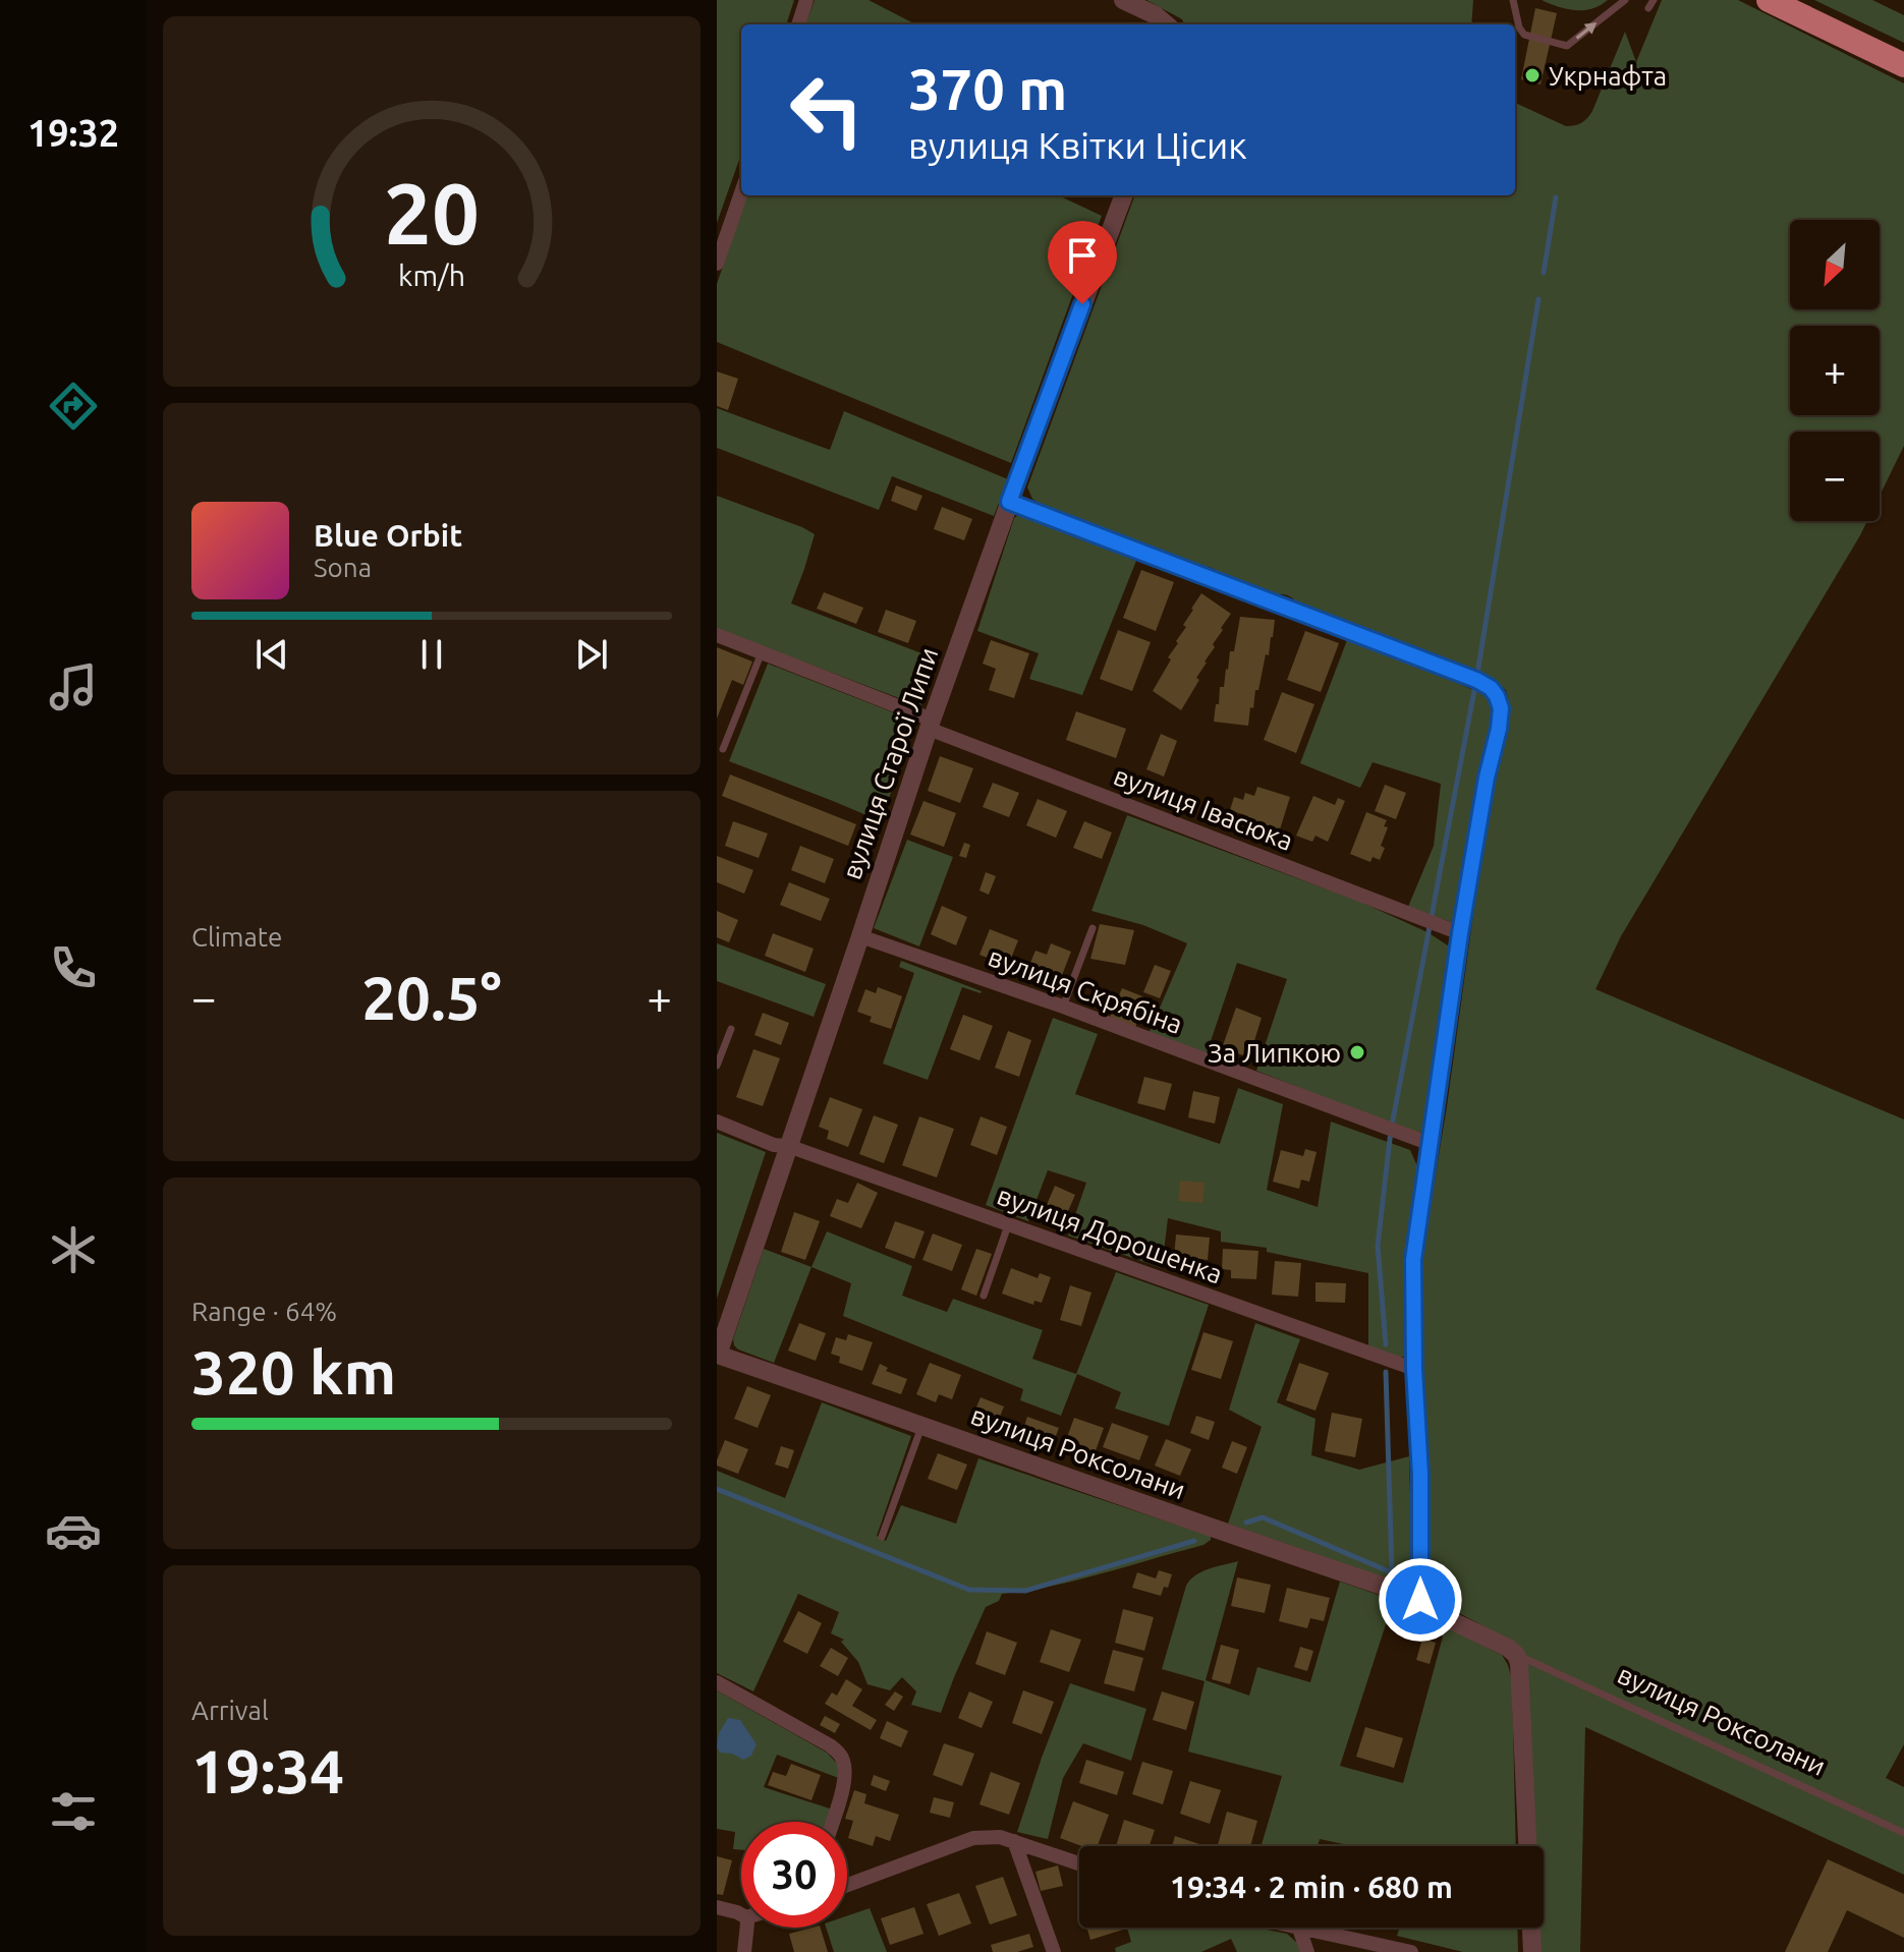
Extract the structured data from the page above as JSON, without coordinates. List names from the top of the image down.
{
  "streets": {
    "street": [
      "вулиця Старої Липи",
      "вулиця Івасюка",
      "вулиця Скрябіна",
      "вулиця Дорошенка",
      "вулиця Роксолани"
    ]
  },
  "crossings": [
    ["вулиця Старої Липи", "вулиця Івасюка"],
    ["вулиця Старої Липи", "вулиця Скрябіна"],
    ["вулиця Старої Липи", "вулиця Дорошенка"],
    ["вулиця Старої Липи", "вулиця Роксолани"]
  ],
  "places": ["Укрнафта", "За Липкою"],
  "north": "bottom left",
  "page": {
    "tabs": "19:32",
    "turn": ["370 m", "вулиця Квітки Цісик"],
    "map_buttons": ["+", "−"],
    "song": ["Blue Orbit", "Sona"],
    "tile": [
      "Climate",
      ["Range · 64%", "320 km"],
      ["Arrival", "19:34"]
    ],
    "heat": ["−", "20.5°", "+"],
    "limit": "30",
    "trip": "19:34 · 2 min · 680 m",
    "gauge": ["20", "km/h"]
  }
}
